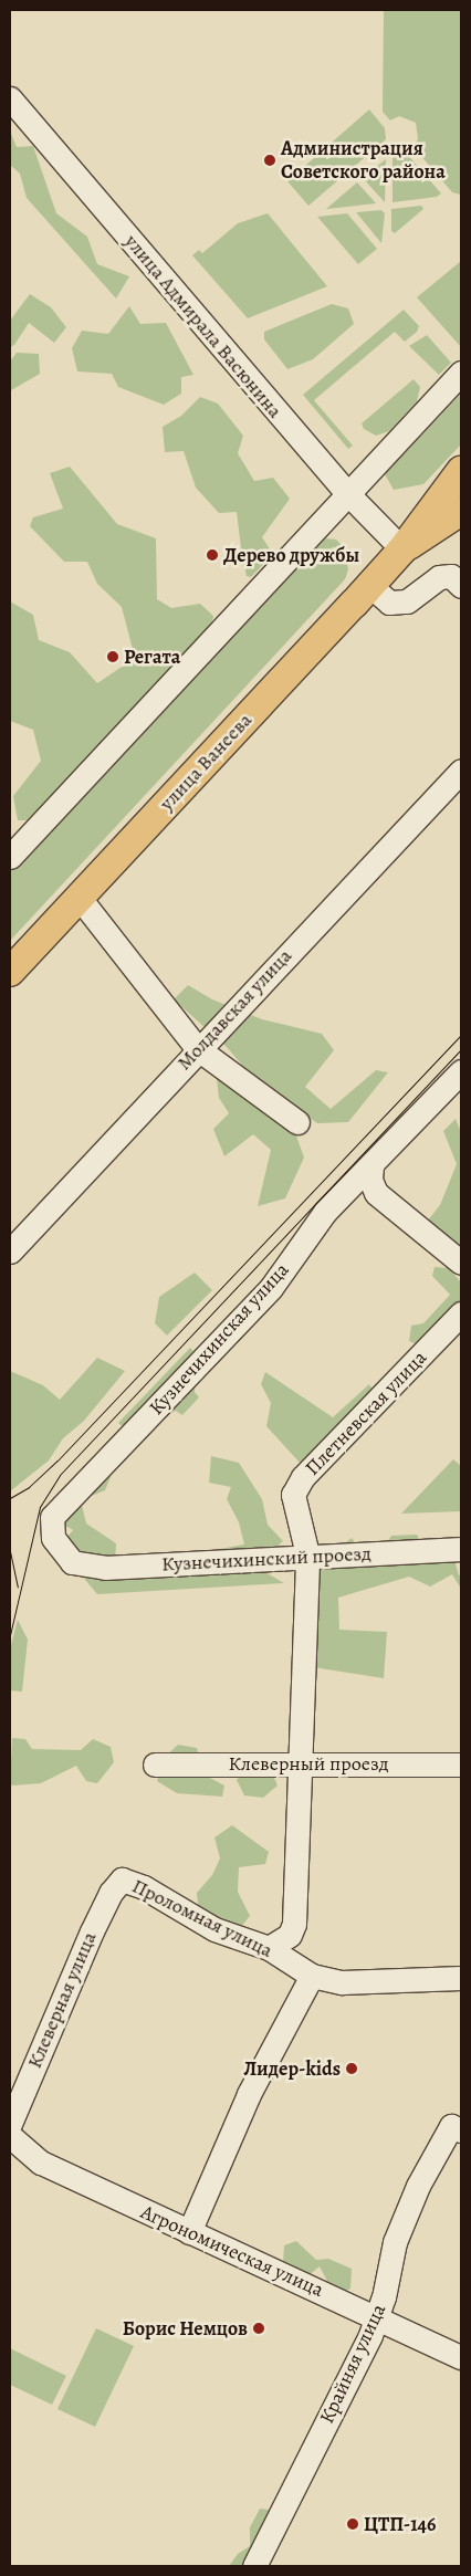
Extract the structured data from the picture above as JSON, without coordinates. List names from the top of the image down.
{
  "streets": {
    "main road": ["улица Ванеева"],
    "street": [
      "улица Адмирала Васюнина",
      "Молдавская улица",
      "Кузнечихинская улица",
      "Плетневская улица",
      "Кузнечихинский проезд",
      "Клеверный проезд",
      "Проломная улица",
      "Клеверная улица",
      "Агрономическая улица",
      "Крайняя улица"
    ]
  },
  "crossings": [
    ["улица Адмирала Васюнина", "улица Ванеева"],
    ["Кузнечихинская улица", "Кузнечихинский проезд"],
    ["Плетневская улица", "Кузнечихинский проезд"],
    ["Плетневская улица", "Клеверный проезд"],
    ["Плетневская улица", "Проломная улица"],
    ["Проломная улица", "Клеверная улица"],
    ["Агрономическая улица", "Крайняя улица"]
  ],
  "places": [
    "Администрация Советского района",
    "Дерево дружбы",
    "Регата",
    "Лидер-kids",
    "Борис Немцов",
    "ЦТП-146"
  ]
}
